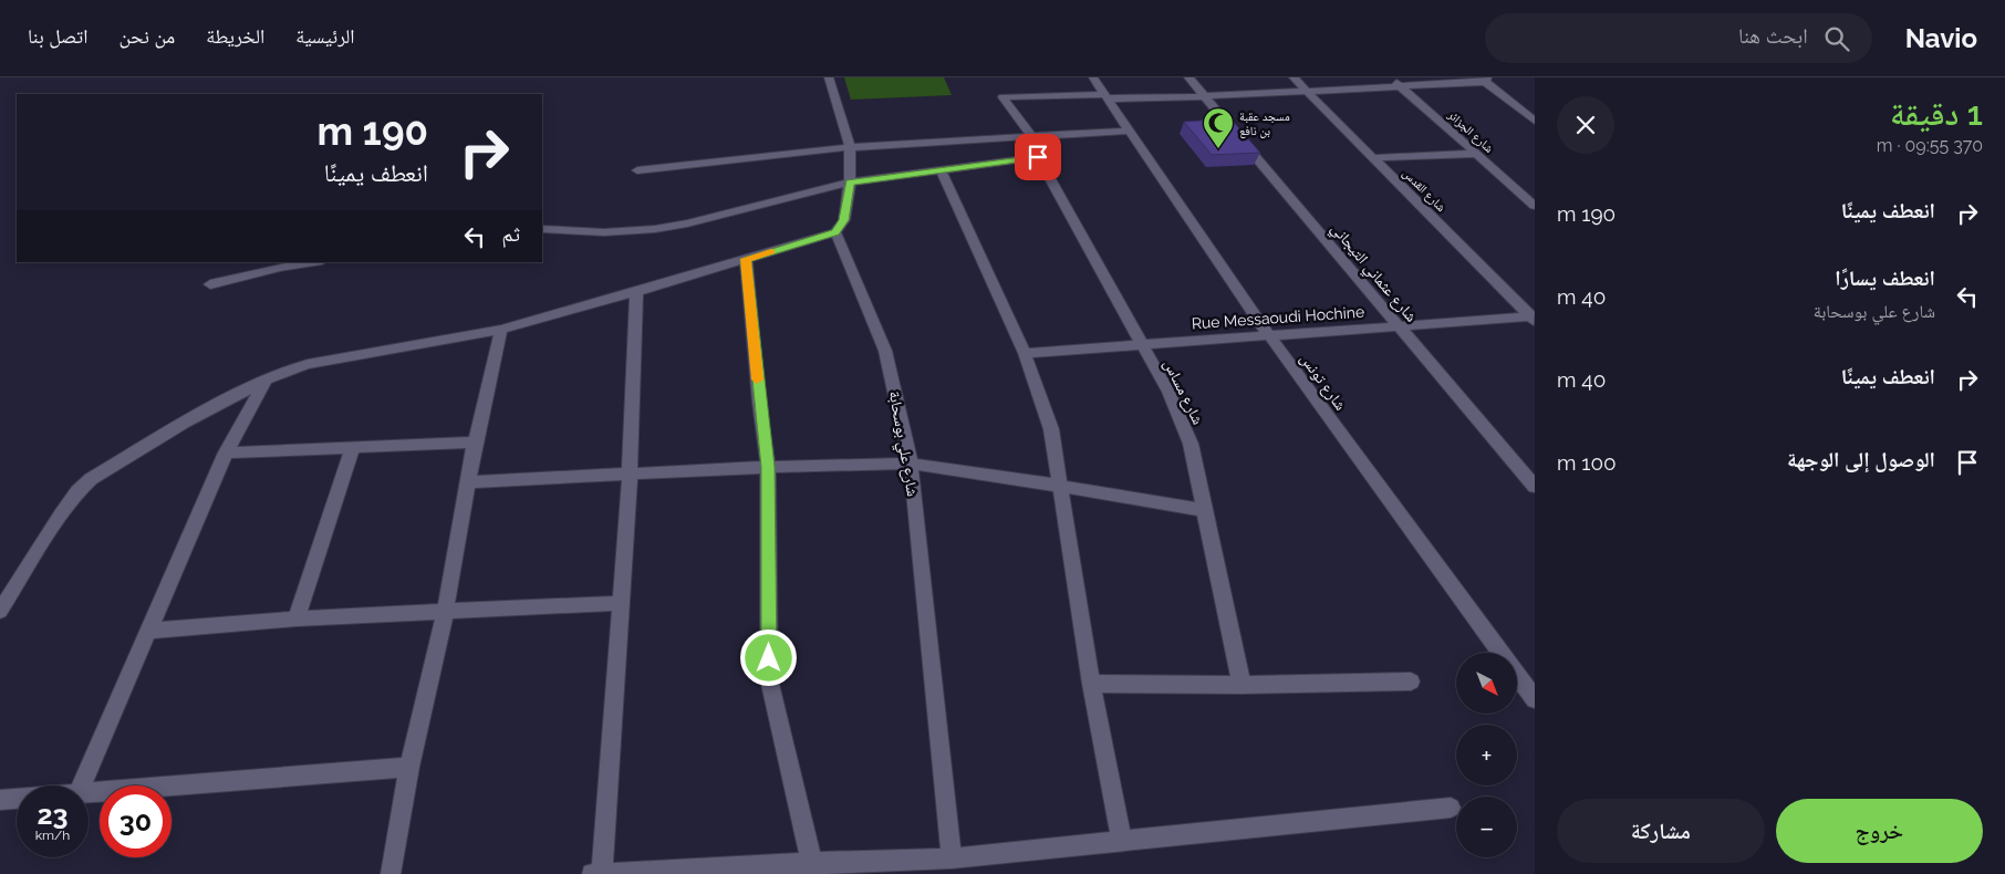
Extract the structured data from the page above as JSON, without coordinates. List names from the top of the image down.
{
  "streets": {
    "street": [
      "شارع الجزائر",
      "شارع القدس",
      "شارع عثماني التيجاني",
      "Rue Messaoudi Hochine",
      "شارع تونس",
      "شارع مساس",
      "شارع علي بوسحابة"
    ]
  },
  "crossings": [
    ["شارع القدس", "Rue Messaoudi Hochine"],
    ["شارع عثماني التيجاني", "Rue Messaoudi Hochine"],
    ["Rue Messaoudi Hochine", "شارع تونس"],
    ["Rue Messaoudi Hochine", "شارع مساس"],
    ["شارع تونس", "شارع مساس"]
  ],
  "places": {
    "mosque": ["مسجد عقبة بن نافع"]
  },
  "north": "bottom right",
  "page": {
    "header": "Navio",
    "search": "ابحث هنا",
    "nav": [
      "الرئيسية",
      "الخريطة",
      "من نحن",
      "اتصل بنا"
    ],
    "heading": ["1 دقيقة", "370 m · 09:55"],
    "turn": ["190 m", "انعطف يمينًا"],
    "list": [
      {
        "name": "انعطف يمينًا",
        "value": "190 m"
      },
      {
        "name": "انعطف يسارًا",
        "note": "شارع علي بوسحابة",
        "value": "40 m"
      },
      {
        "name": "انعطف يمينًا",
        "value": "40 m"
      },
      {
        "name": "الوصول إلى الوجهة",
        "value": "100 m"
      }
    ],
    "then": "ثم",
    "map_buttons": ["+", "−"],
    "speed": "23 km/h",
    "limit": "30",
    "buttons": ["خروج", "مشاركة"]
  }
}
